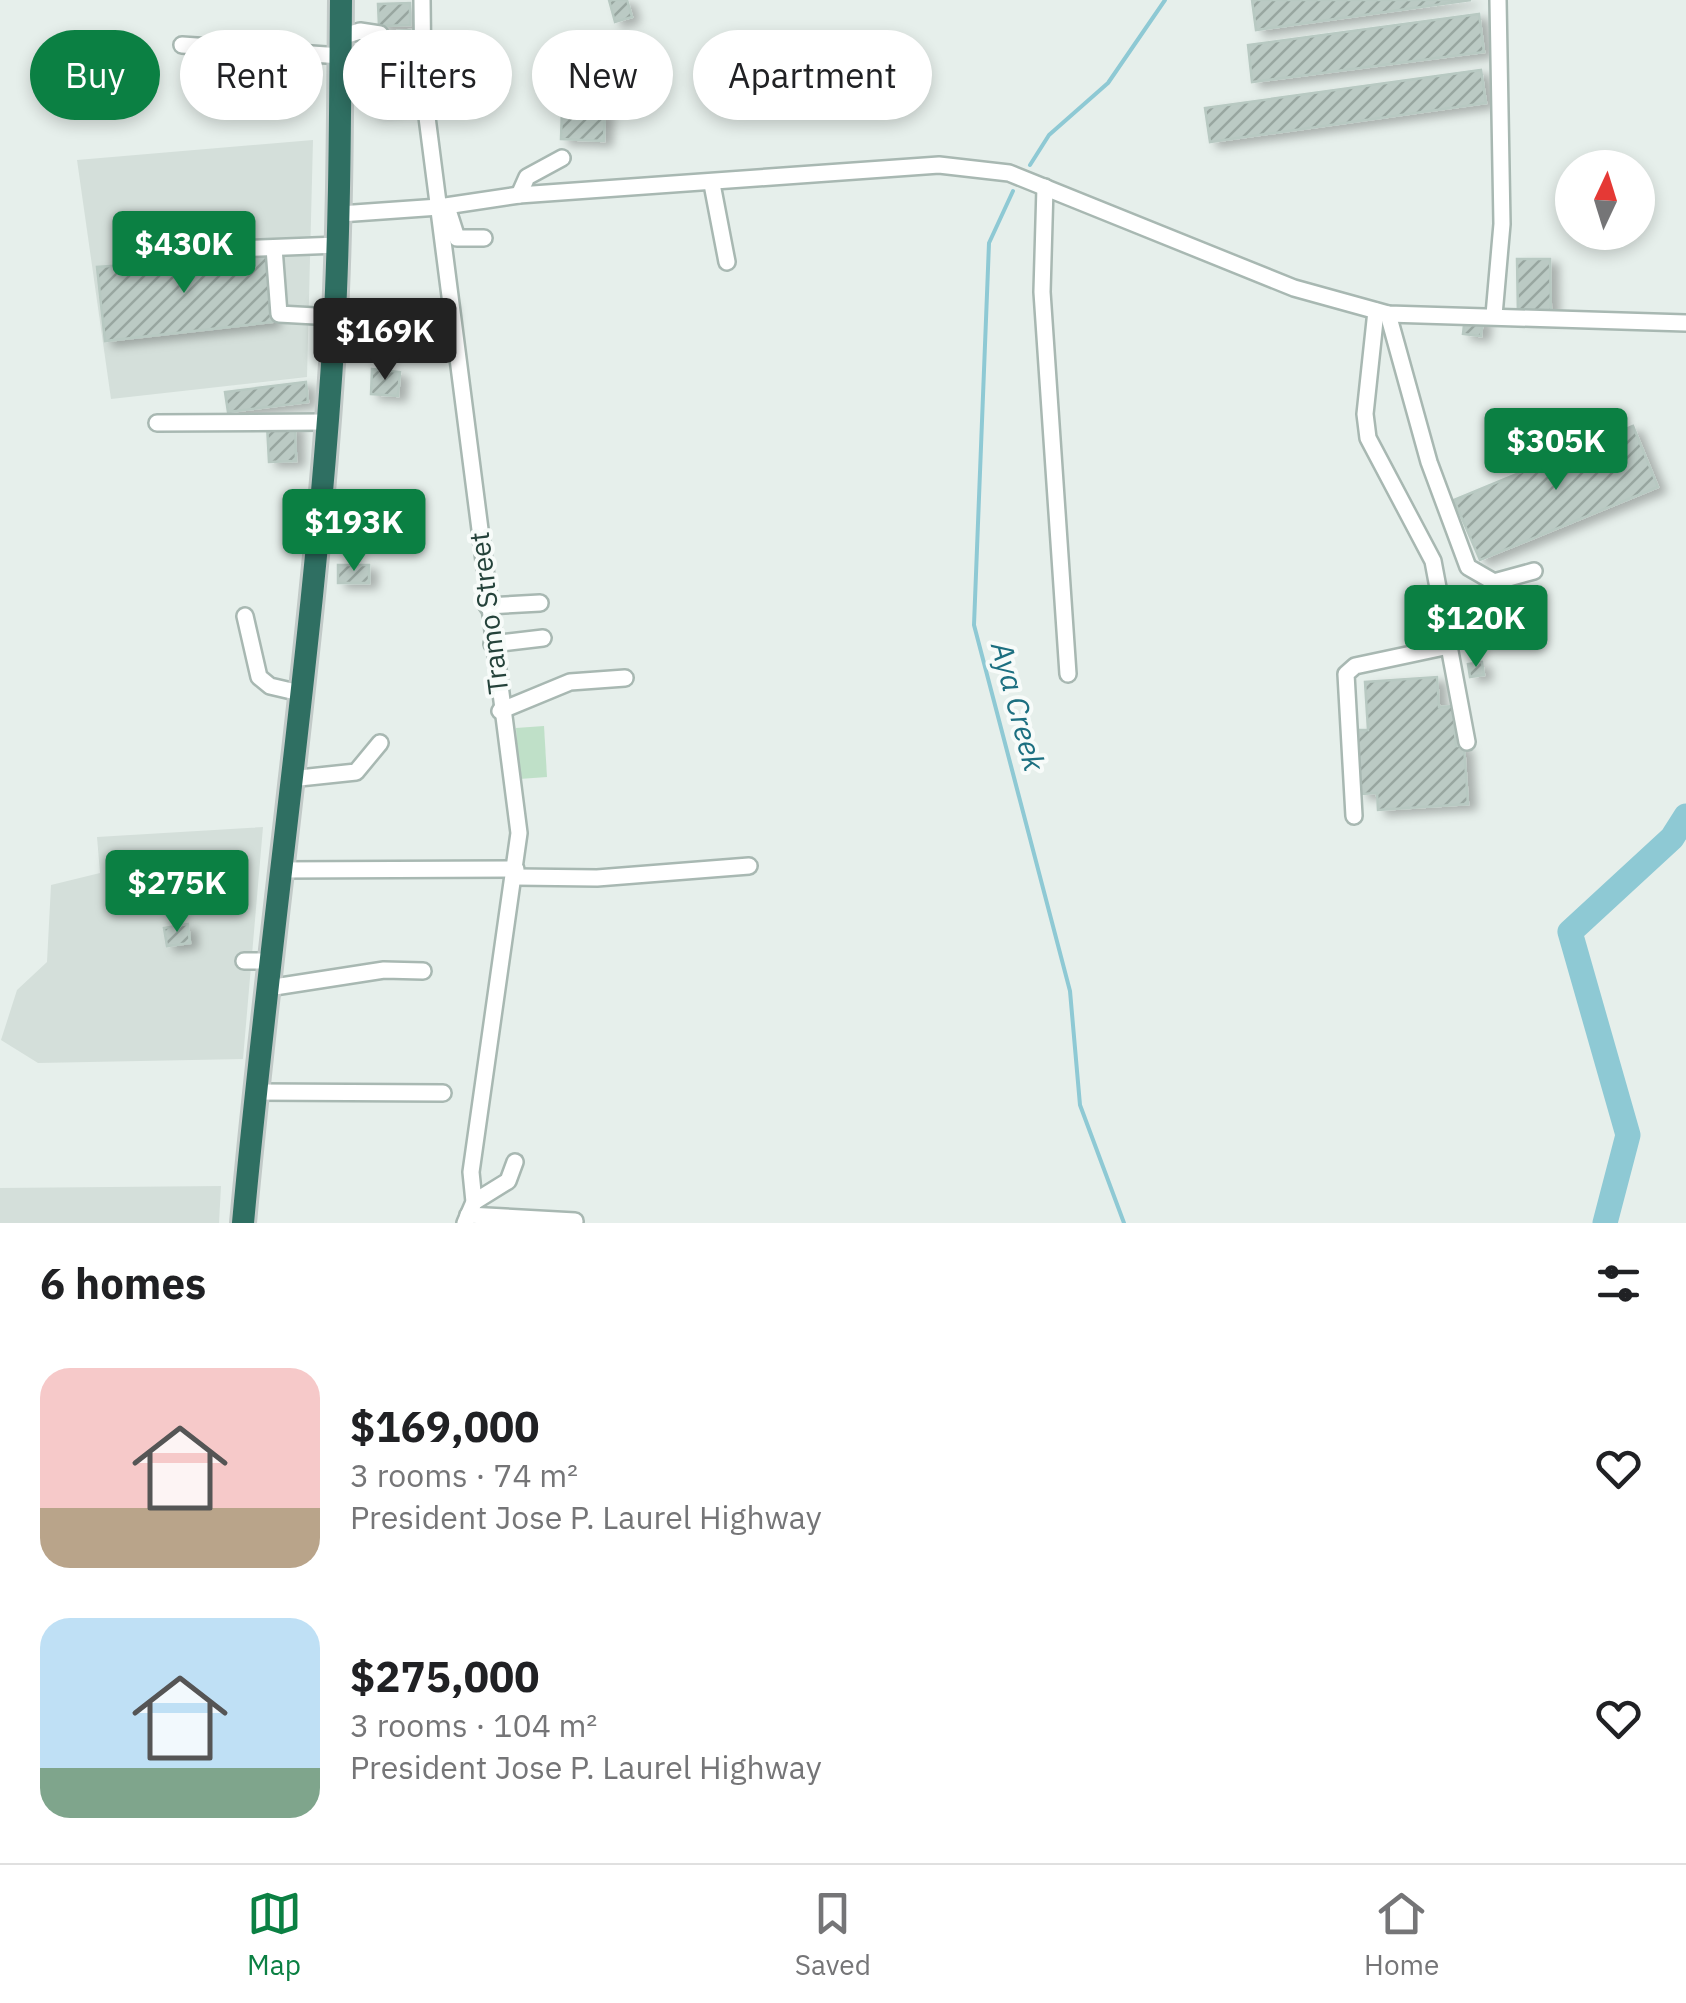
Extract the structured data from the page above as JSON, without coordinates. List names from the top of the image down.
{
  "streets": {
    "street": ["Tramo Street"]
  },
  "water": ["Aya Creek"],
  "north": "top",
  "page": {
    "chip": [
      "Buy",
      "Rent",
      "Filters",
      "New",
      "Apartment"
    ],
    "price": [
      "$430K",
      "$169K",
      "$305K",
      "$193K",
      "$120K",
      "$275K"
    ],
    "heading": "6 homes",
    "list": [
      {
        "name": "$169,000",
        "note": "3 rooms · 74 m² · President Jose P. Laurel Highway"
      },
      {
        "name": "$275,000",
        "note": "3 rooms · 104 m² · President Jose P. Laurel Highway"
      }
    ],
    "tabs": ["Map", "Saved", "Home"]
  }
}
